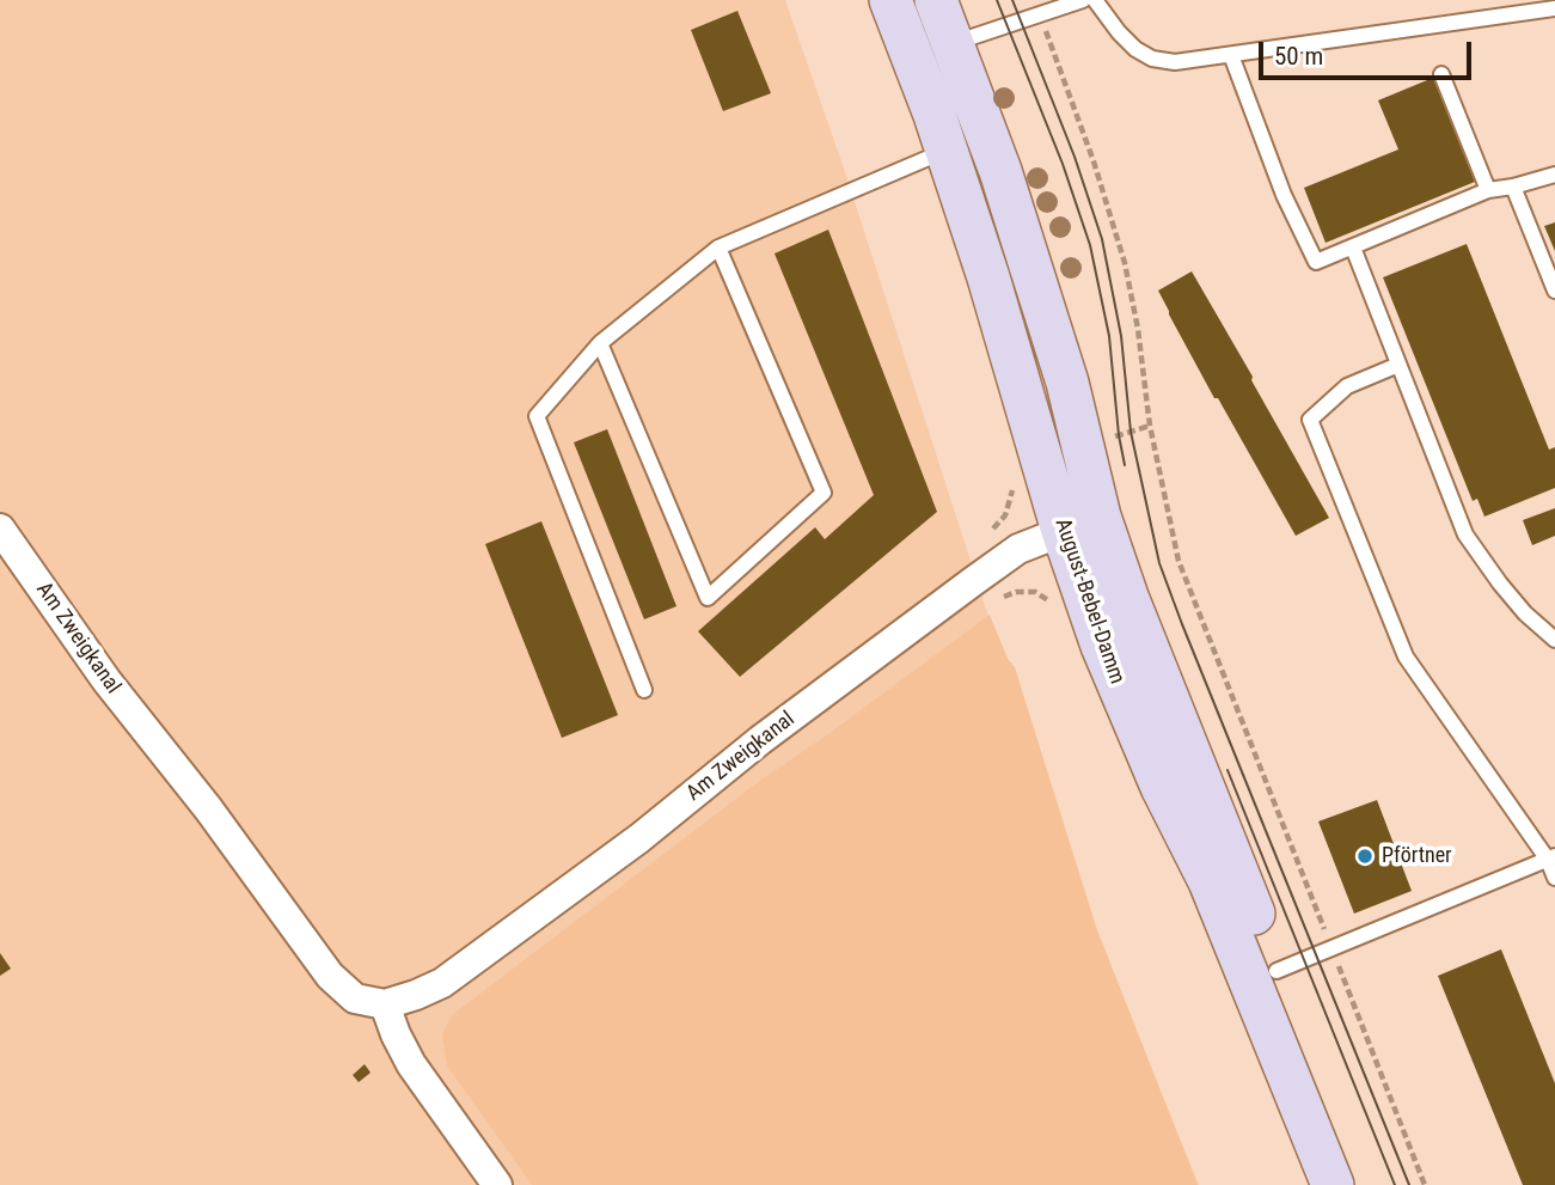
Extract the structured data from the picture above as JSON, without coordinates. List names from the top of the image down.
{
  "streets": {
    "main road": ["August-Bebel-Damm"],
    "street": ["Am Zweigkanal"]
  },
  "crossings": [
    ["August-Bebel-Damm", "Am Zweigkanal"]
  ],
  "places": ["Pförtner"],
  "scale_bar": "50 m"
}
